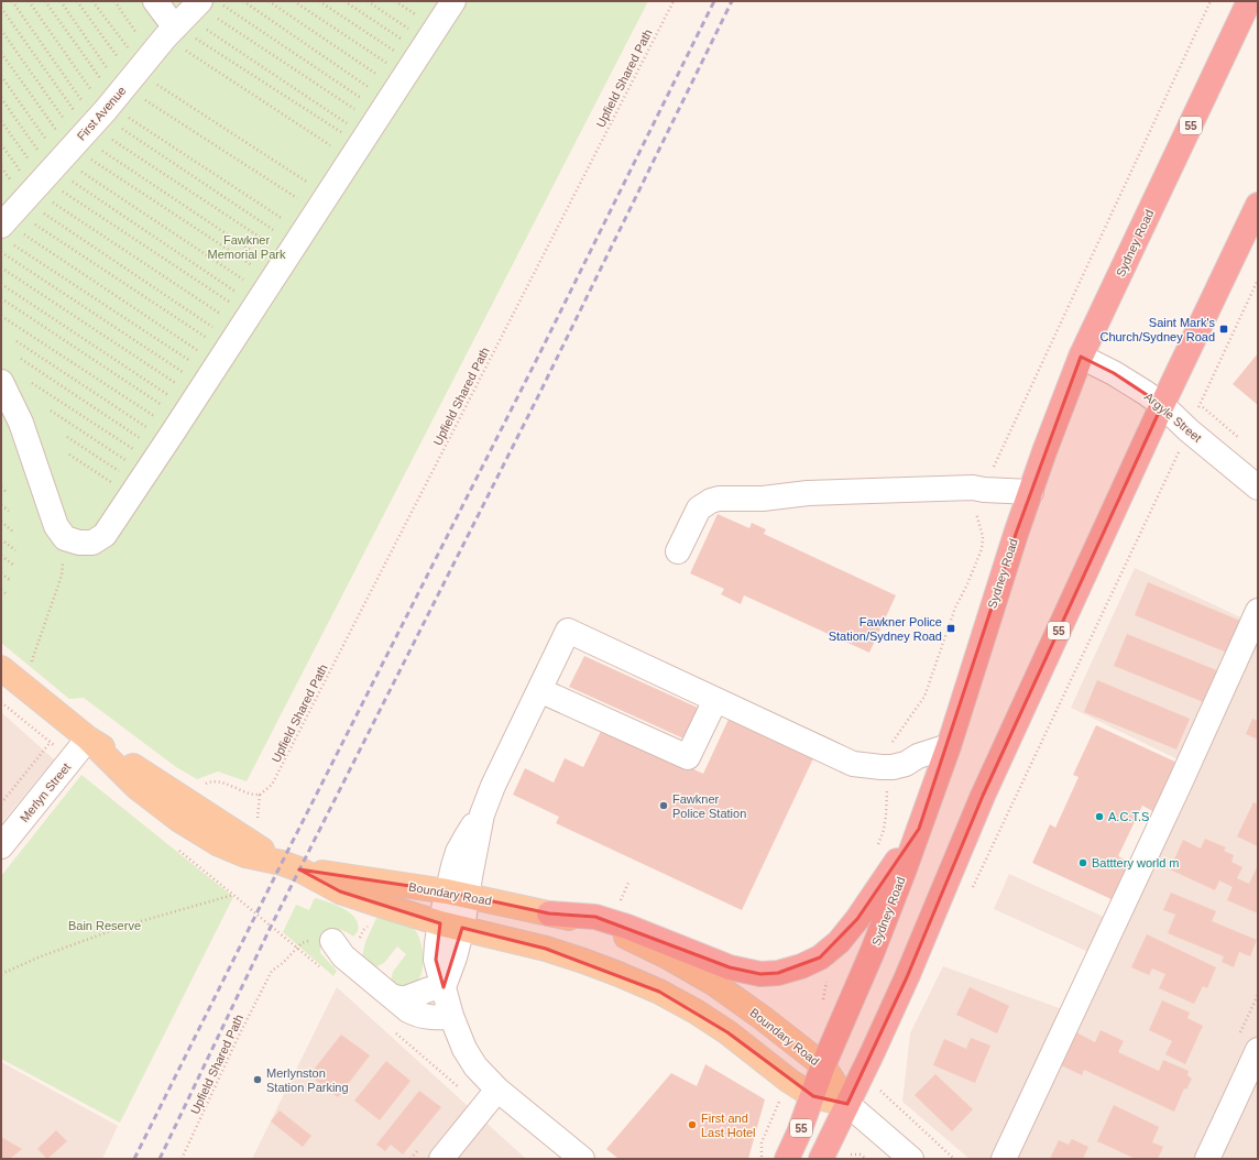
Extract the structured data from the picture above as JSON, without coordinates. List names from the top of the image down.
{
  "streets": {
    "highway": ["55", "Sydney Road"],
    "main road": ["Boundary Road"],
    "street": ["Argyle Street", "Merlyn Street"],
    "path": ["Upfield Shared Path"]
  },
  "crossings": [
    ["55", "Argyle Street"],
    ["55", "Boundary Road"],
    ["Sydney Road", "Argyle Street"],
    ["Sydney Road", "Boundary Road"],
    ["Merlyn Street", "Boundary Road"]
  ],
  "parks": ["Fawkner Memorial Park", "Bain Reserve"],
  "places": {
    "transit": ["Saint Mark's Church/Sydney Road", "Fawkner Police Station/Sydney Road"],
    "other": [
      "Fawkner Police Station",
      "A.C.T.S",
      "Batttery world m",
      "Merlynston Station Parking",
      "First and Last Hotel"
    ]
  }
}
